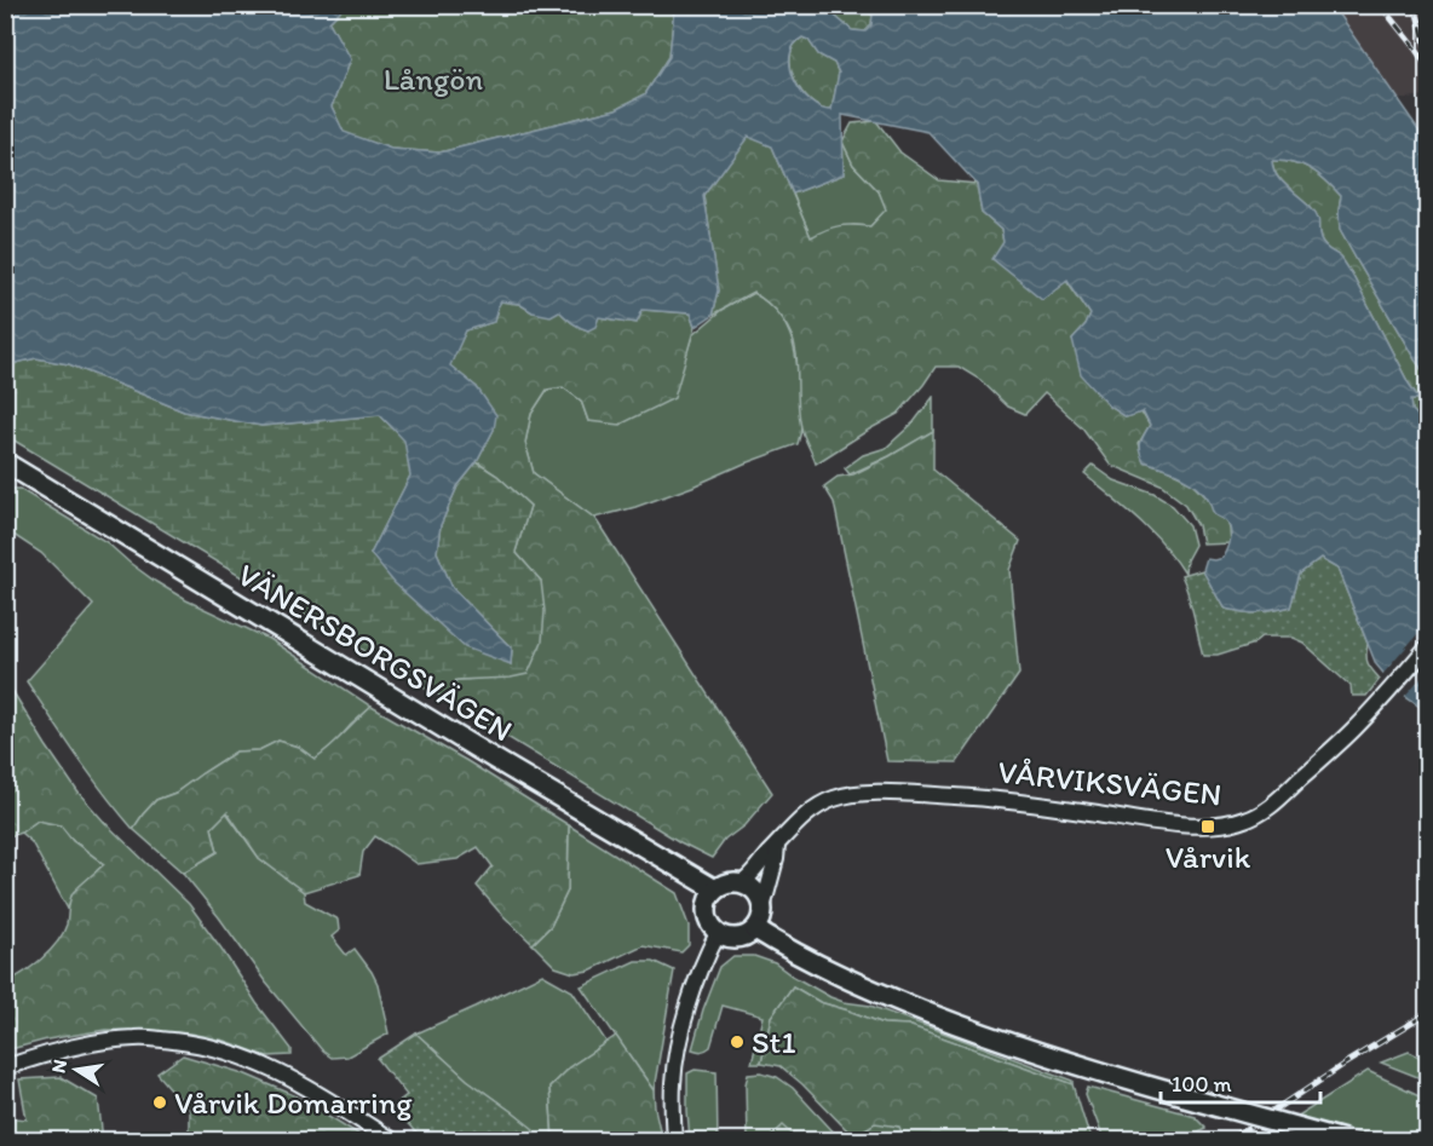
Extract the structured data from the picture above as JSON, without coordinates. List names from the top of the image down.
{
  "streets": {
    "main road": ["VÄNERSBORGSVÄGEN"],
    "street": ["VÅRVIKSVÄGEN"]
  },
  "crossings": [
    ["VÄNERSBORGSVÄGEN", "VÅRVIKSVÄGEN"]
  ],
  "parks": ["Långön"],
  "places": {
    "transit": ["Vårvik"],
    "other": ["St1", "Vårvik Domarring"]
  },
  "scale_bar": "100 m",
  "north": "left"
}
